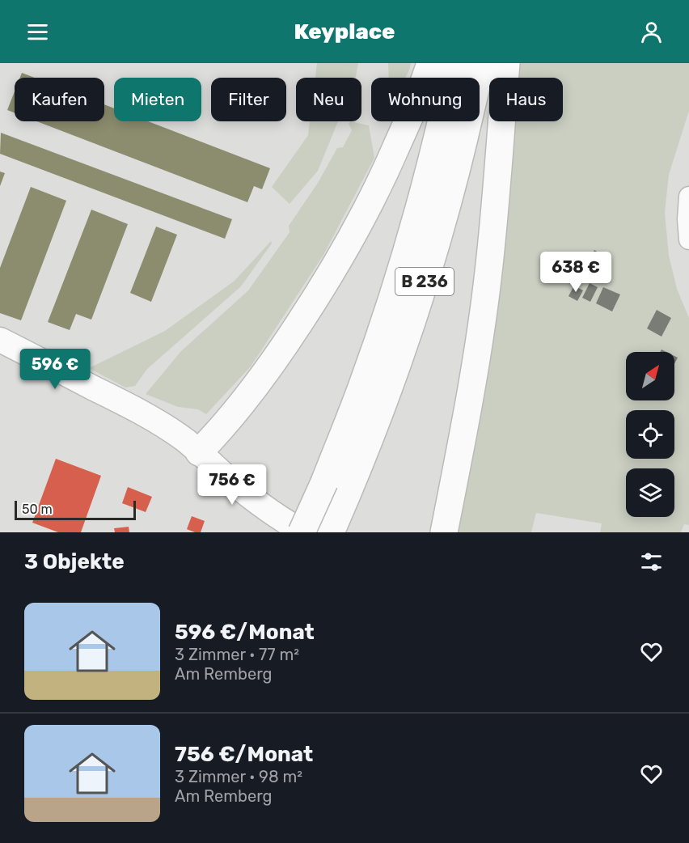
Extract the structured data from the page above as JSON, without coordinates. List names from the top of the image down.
{
  "streets": {
    "highway": ["B 236"]
  },
  "scale_bar": "50 m",
  "north": "top right",
  "page": {
    "header": "Keyplace",
    "chip": [
      "Kaufen",
      "Mieten",
      "Filter",
      "Neu",
      "Wohnung",
      "Haus"
    ],
    "price": ["638 €", "596 €", "756 €"],
    "scale": "50 m",
    "heading": "3 Objekte",
    "list": [
      {
        "name": "596 €/Monat",
        "note": "3 Zimmer · 77 m² · Am Remberg"
      },
      {
        "name": "756 €/Monat",
        "note": "3 Zimmer · 98 m² · Am Remberg"
      }
    ]
  }
}
